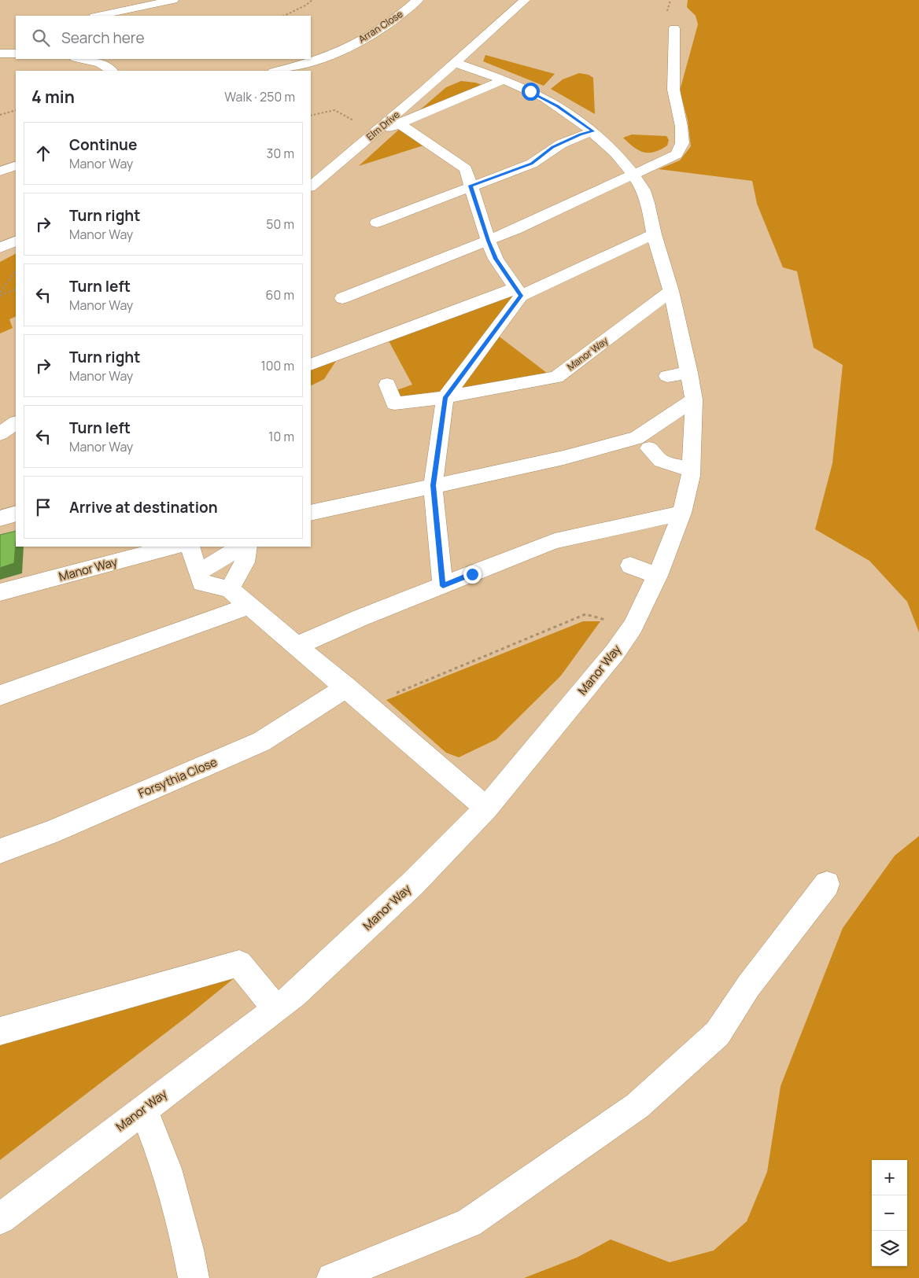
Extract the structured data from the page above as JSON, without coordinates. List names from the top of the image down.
{
  "streets": {
    "street": [
      "Arran Close",
      "Elm Drive",
      "Manor Way",
      "Forsythia Close"
    ]
  },
  "crossings": [
    ["Elm Drive", "Manor Way"]
  ],
  "page": {
    "search": "Search here",
    "heading": ["4 min", "Walk · 250 m"],
    "list": [
      ["Continue", "Manor Way", "30 m"],
      ["Turn right", "Manor Way", "50 m"],
      ["Turn left", "Manor Way", "60 m"],
      ["Turn right", "Manor Way", "100 m"],
      ["Turn left", "Manor Way", "10 m"],
      "Arrive at destination"
    ],
    "map_buttons": ["+", "−"]
  }
}
